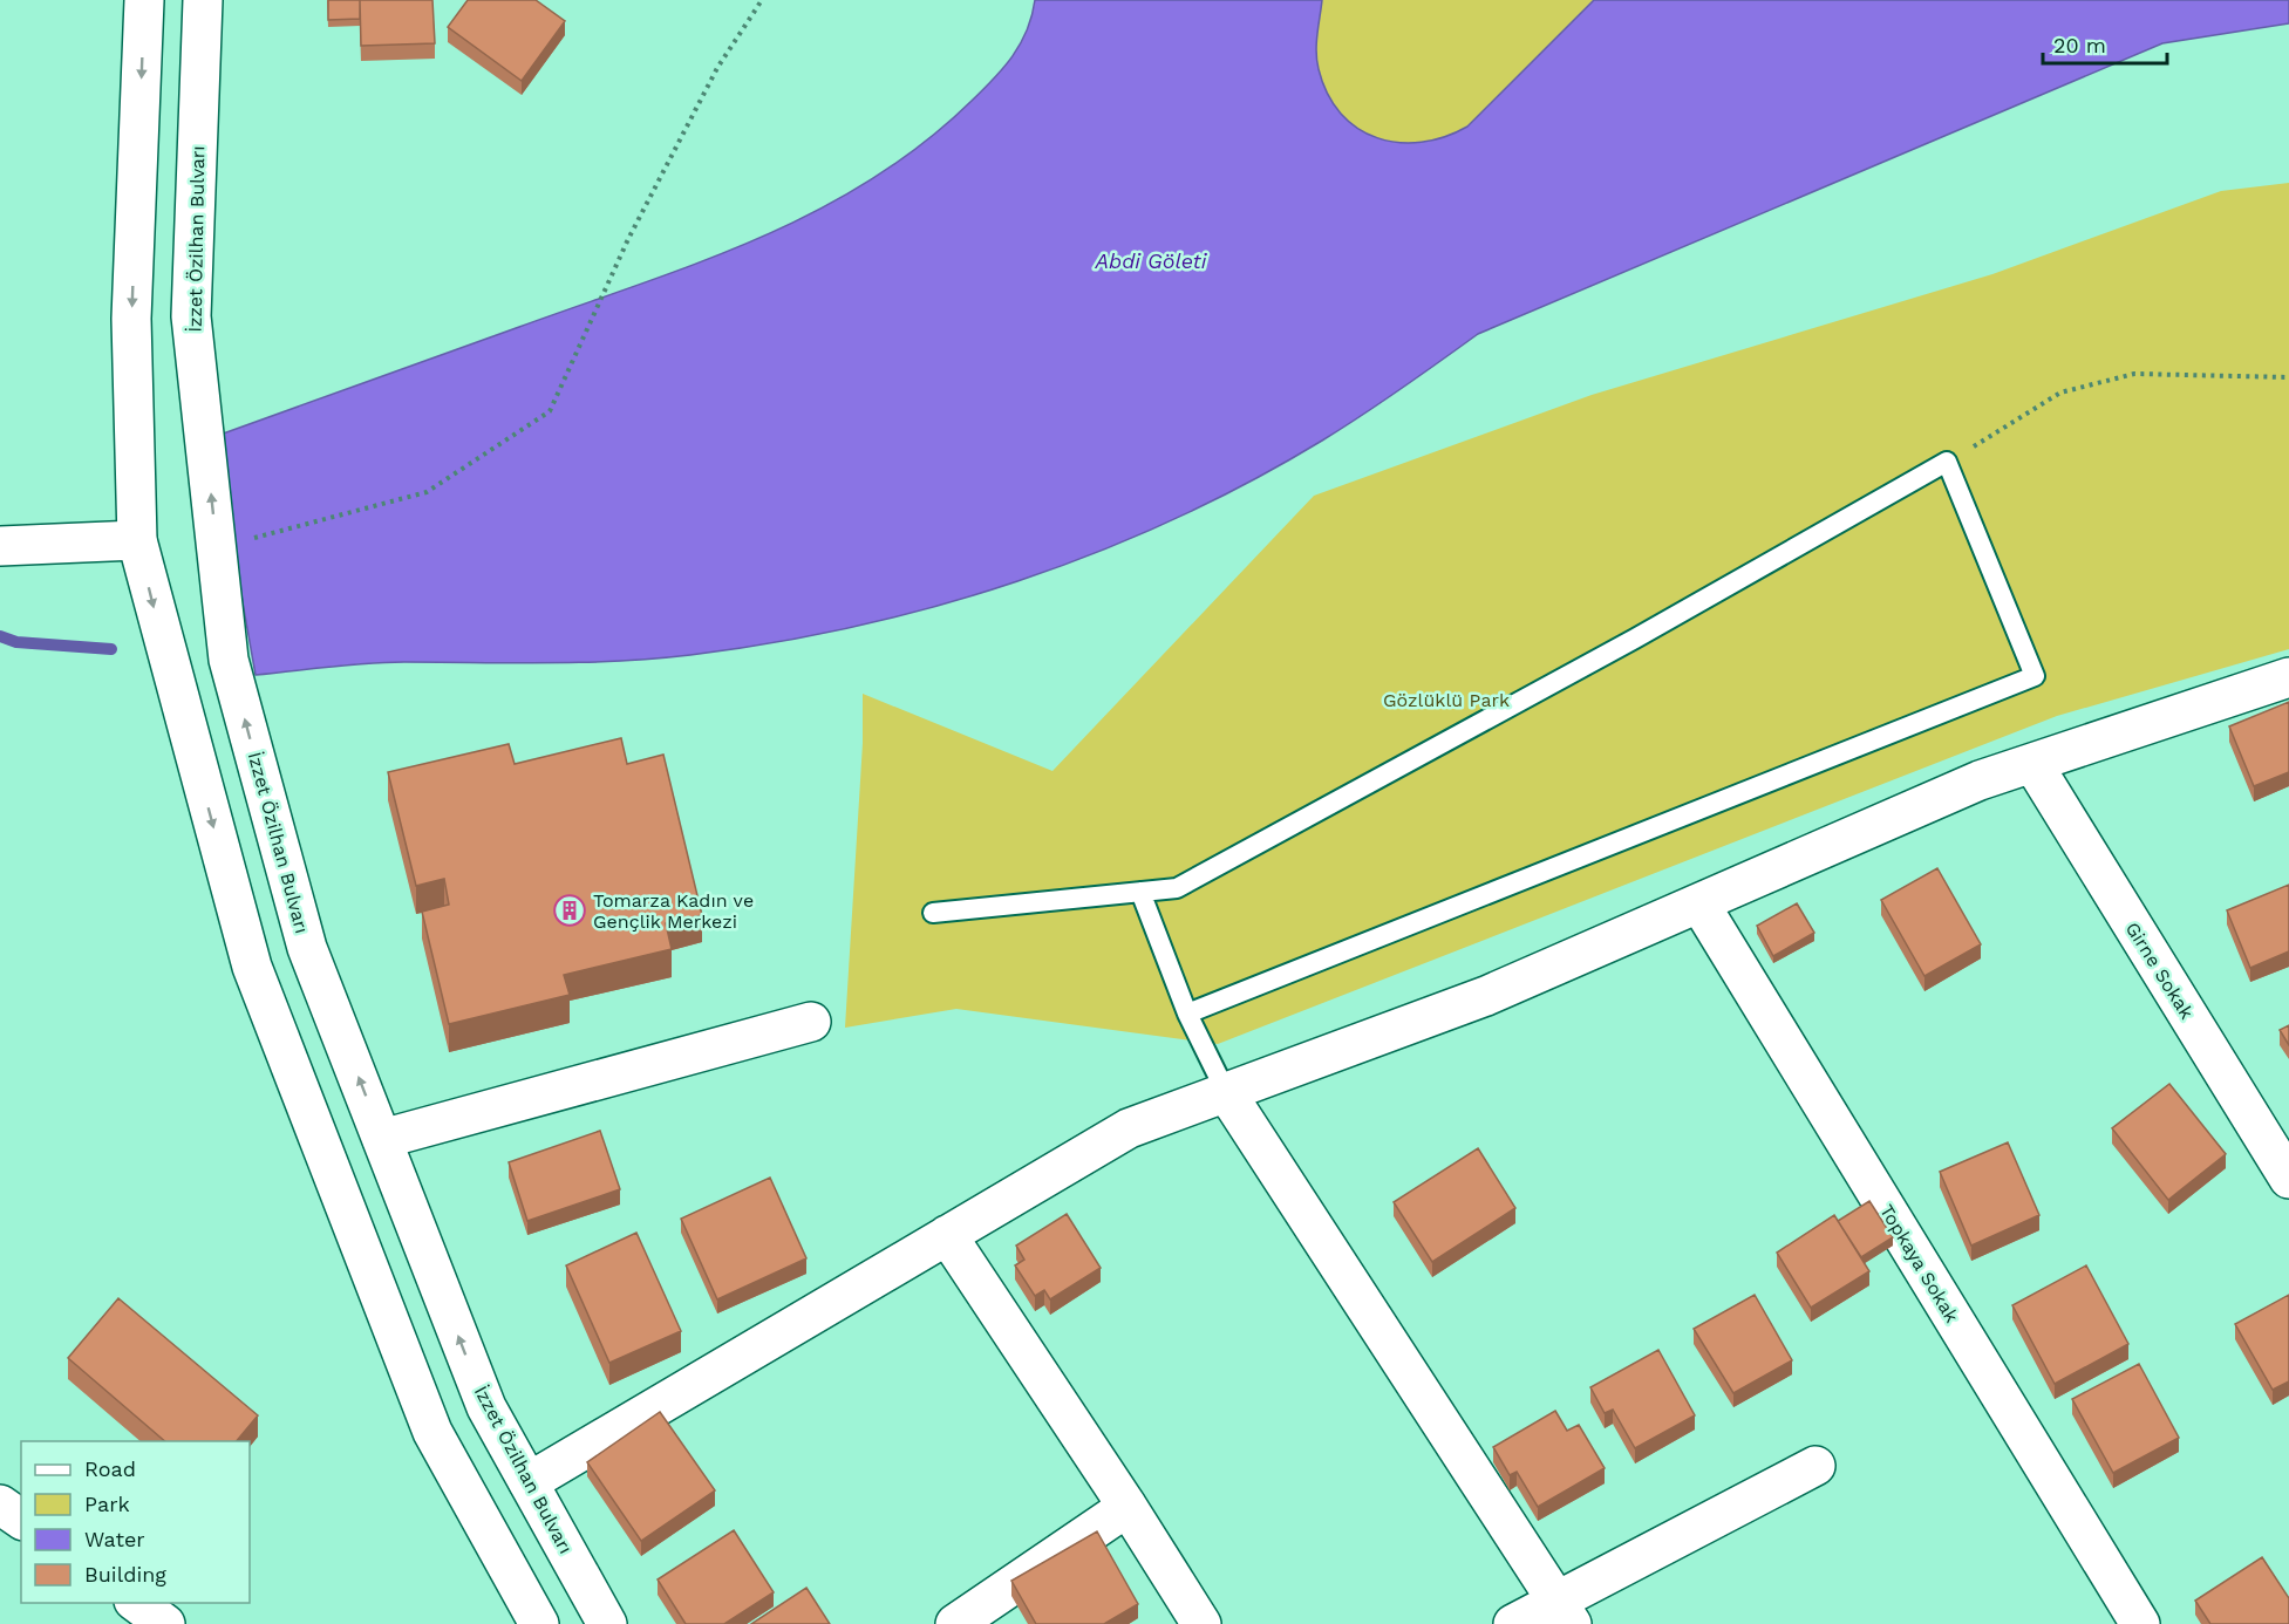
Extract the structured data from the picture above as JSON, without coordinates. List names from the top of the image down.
{
  "streets": {
    "street": ["İzzet Özilhan Bulvarı", "Girne Sokak", "Topkaya Sokak"]
  },
  "water": ["Abdi Göleti"],
  "parks": ["Gözlüklü Park"],
  "places": {
    "building": ["Tomarza Kadın ve Gençlik Merkezi"]
  },
  "legend": [
    "Road",
    "Park",
    "Water",
    "Building"
  ],
  "scale_bar": "20 m"
}
